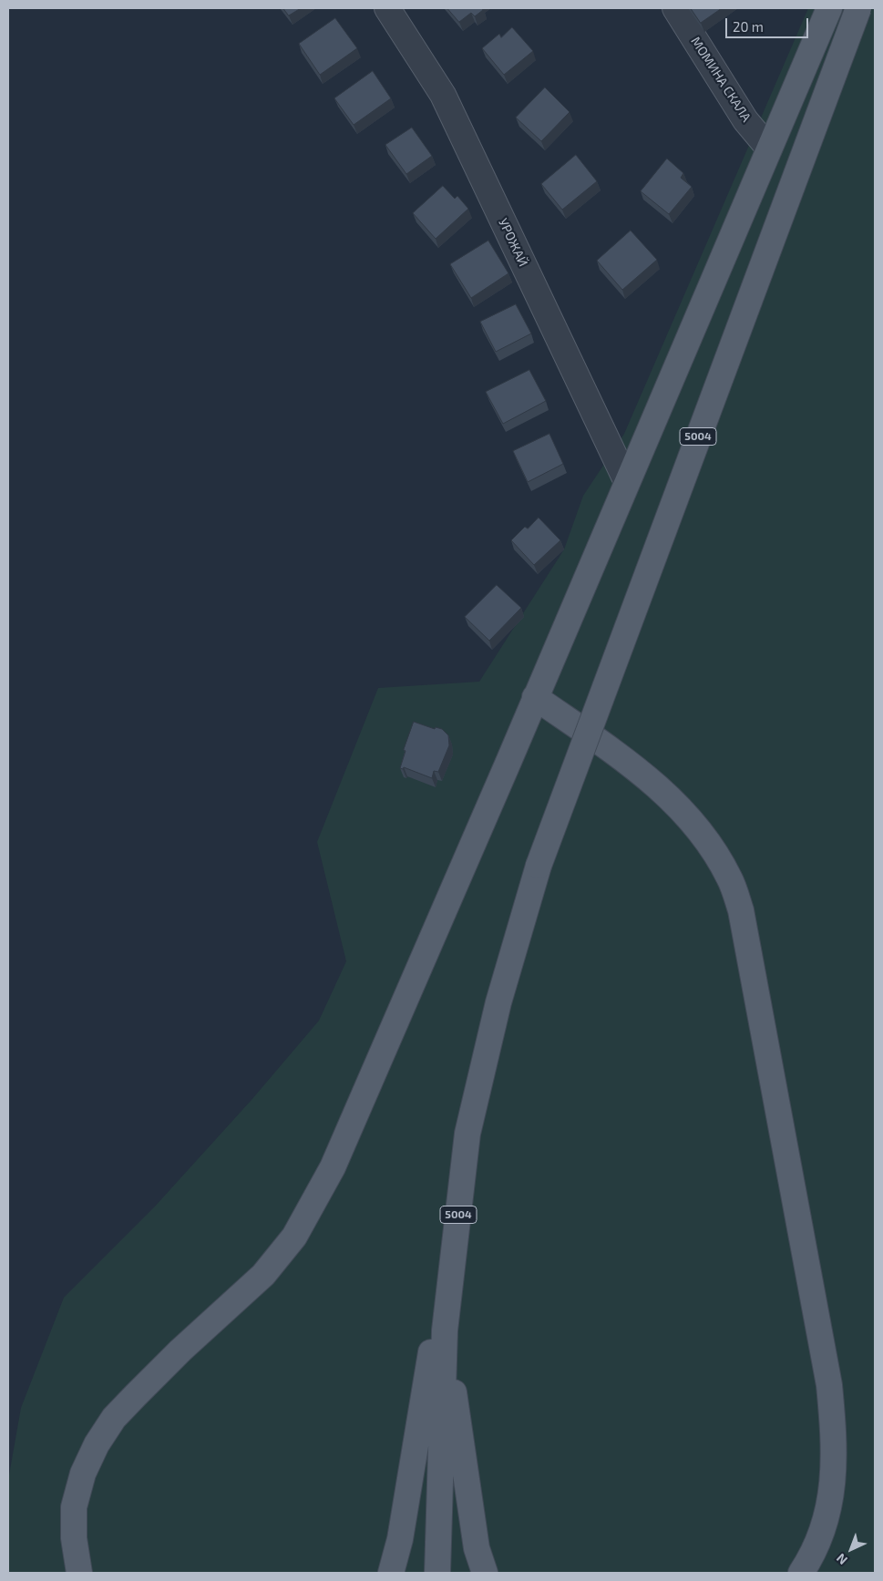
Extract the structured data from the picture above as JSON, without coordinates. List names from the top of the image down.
{
  "streets": {
    "main road": ["5004"],
    "street": ["МОМИНА СКАЛА", "УРОЖАЙ"]
  },
  "scale_bar": "20 m",
  "north": "bottom left"
}
